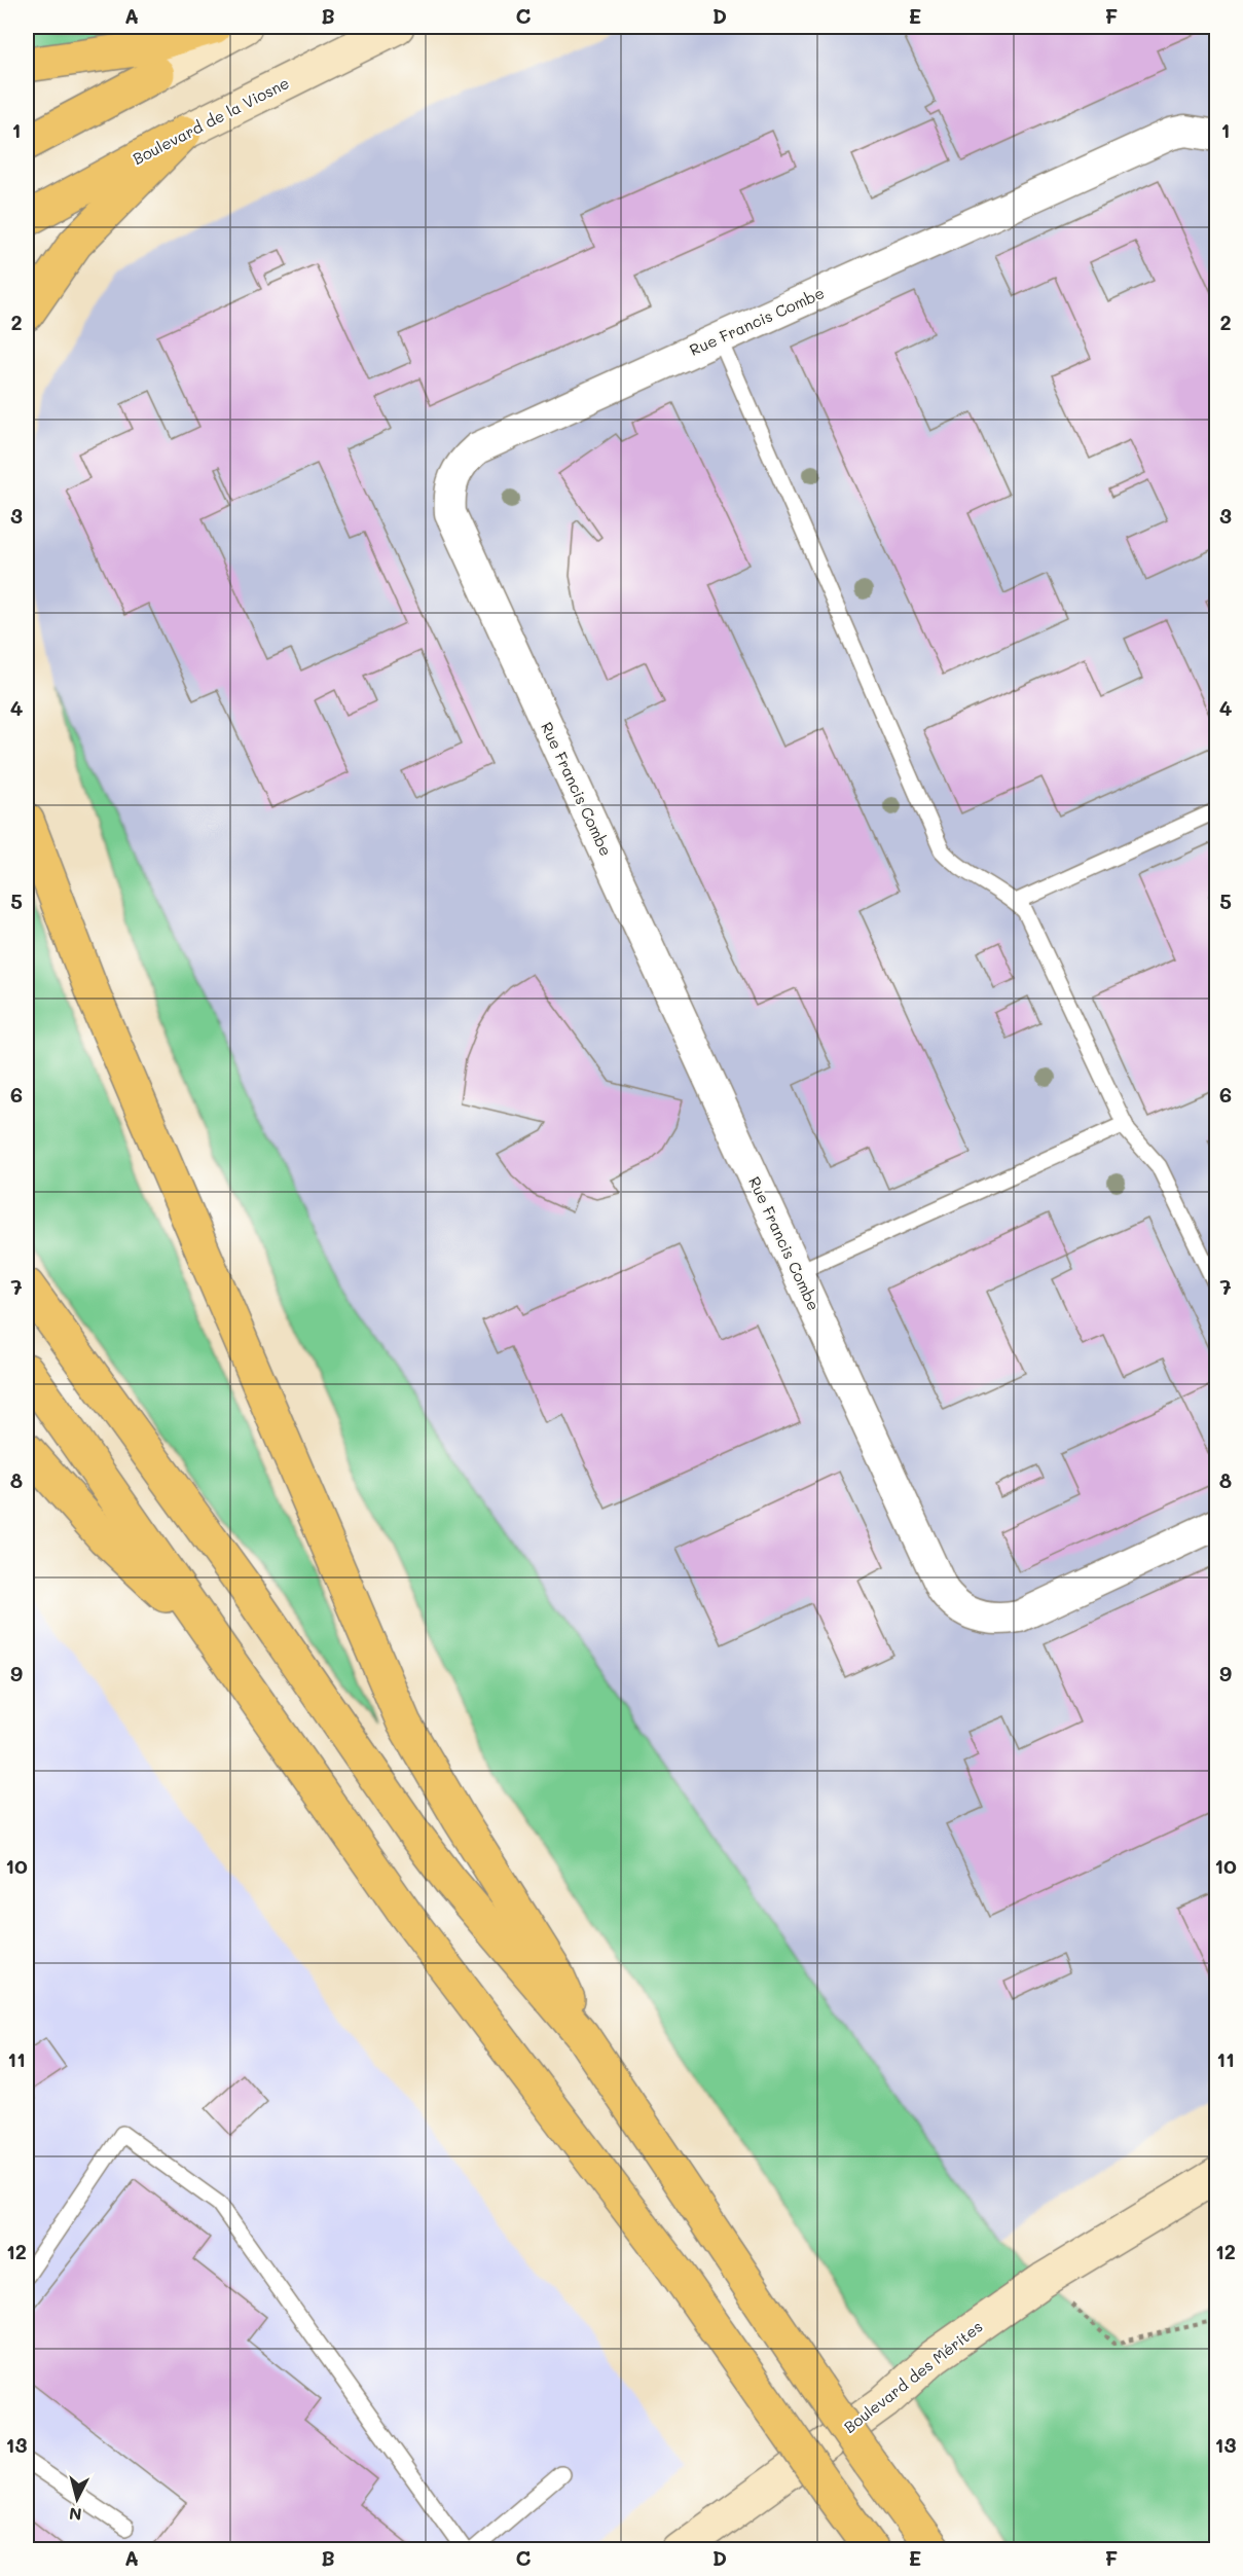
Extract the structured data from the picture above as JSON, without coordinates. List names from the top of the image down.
{
  "streets": {
    "main road": ["Boulevard de la Viosne", "Boulevard des Mérites"],
    "street": ["Rue Francis Combe"]
  },
  "north": "bottom",
  "grid": {
    "columns": [
      "A",
      "B",
      "C",
      "D",
      "E",
      "F"
    ],
    "rows": [
      "1",
      "2",
      "3",
      "4",
      "5",
      "6",
      "7",
      "8",
      "9",
      "10",
      "11",
      "12",
      "13"
    ]
  }
}
